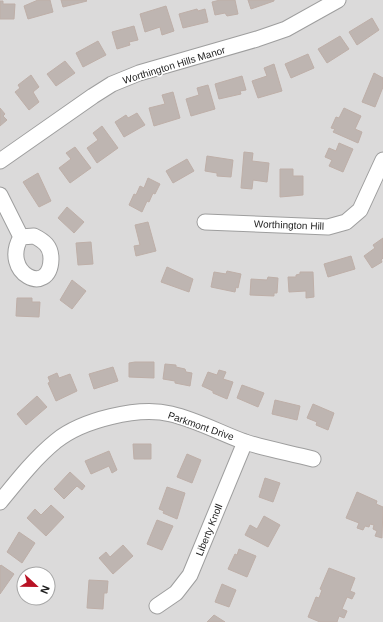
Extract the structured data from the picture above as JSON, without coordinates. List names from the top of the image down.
{
  "streets": {
    "street": [
      "Worthington Hills Manor",
      "Worthington Hill",
      "Parkmont Drive",
      "Liberty Knoll"
    ]
  },
  "crossings": [
    ["Parkmont Drive", "Liberty Knoll"]
  ],
  "north": "right"
}
